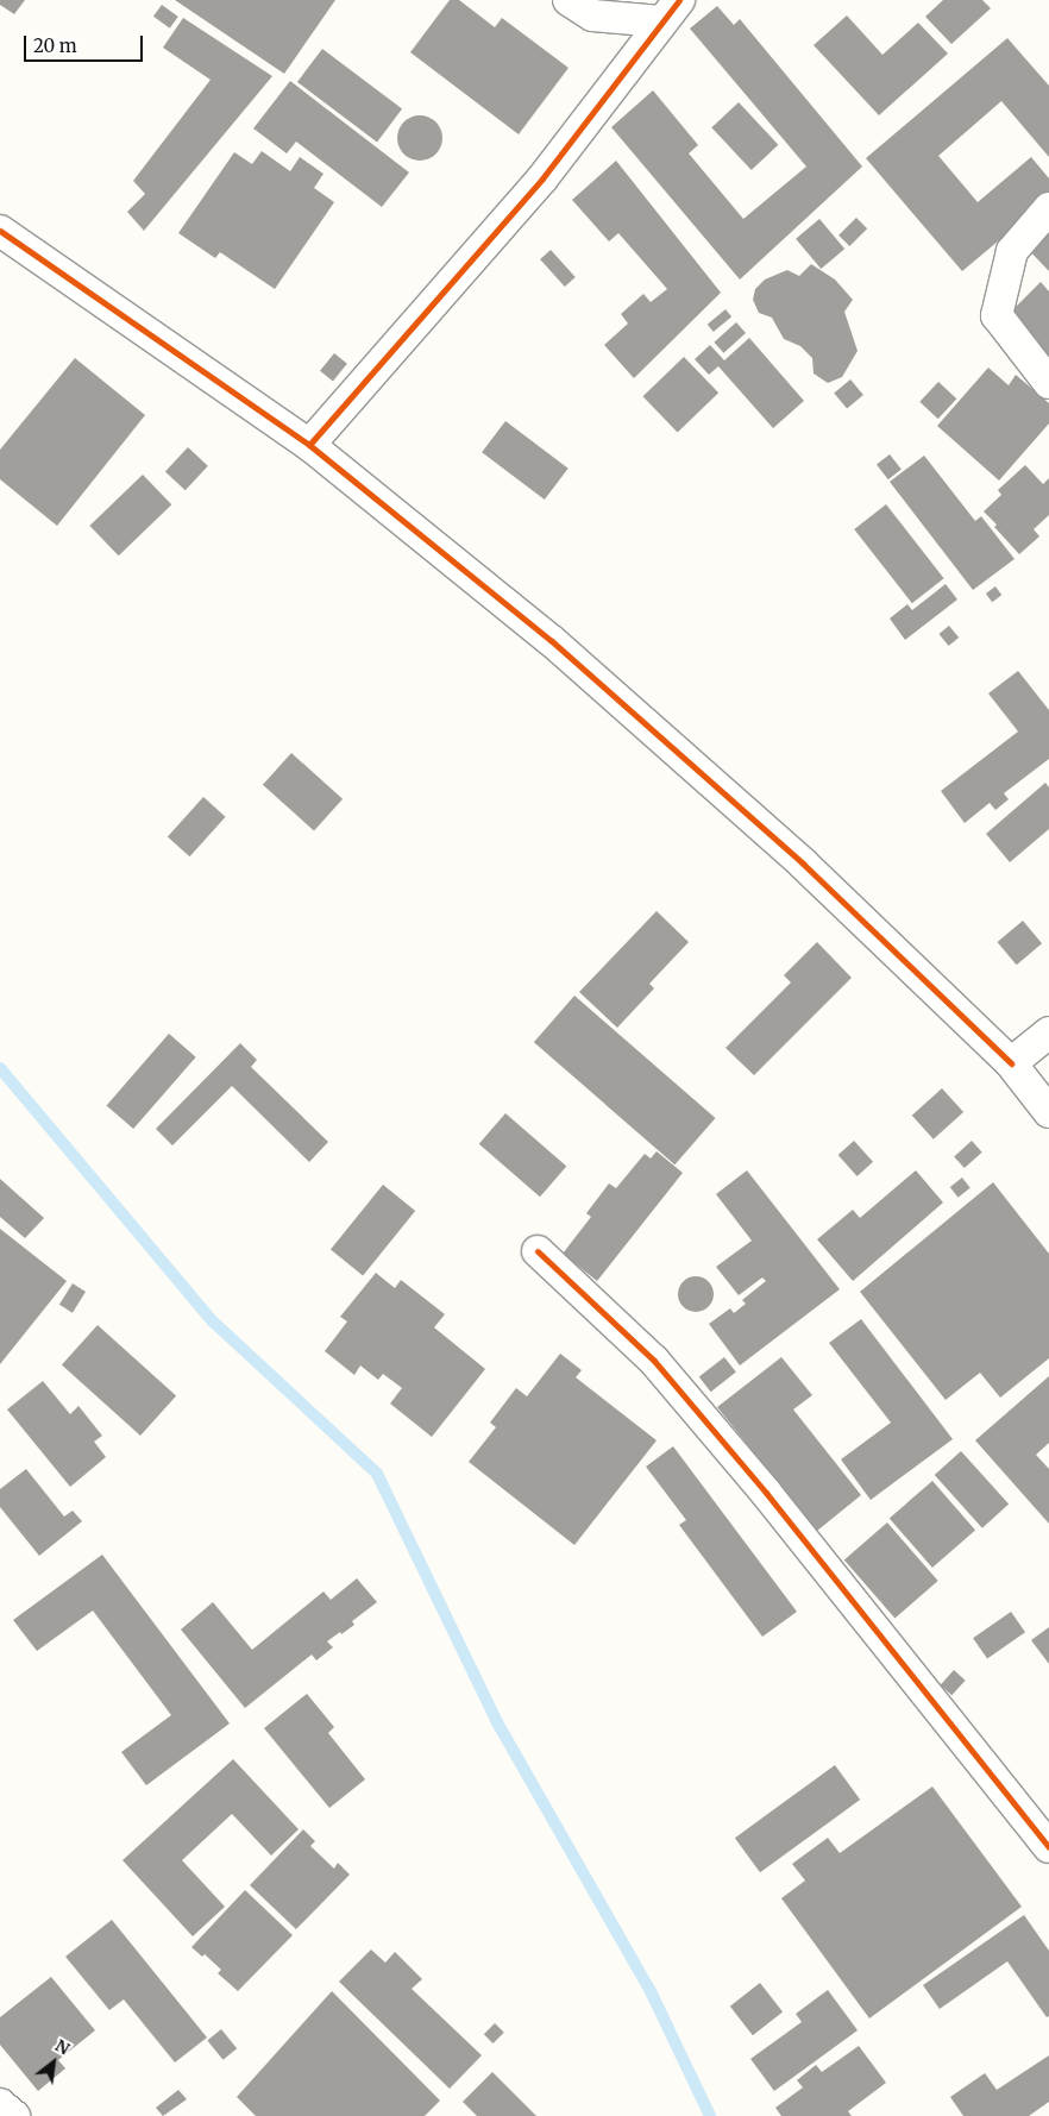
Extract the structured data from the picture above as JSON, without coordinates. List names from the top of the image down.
{
  "scale_bar": "20 m",
  "north": "top right"
}
